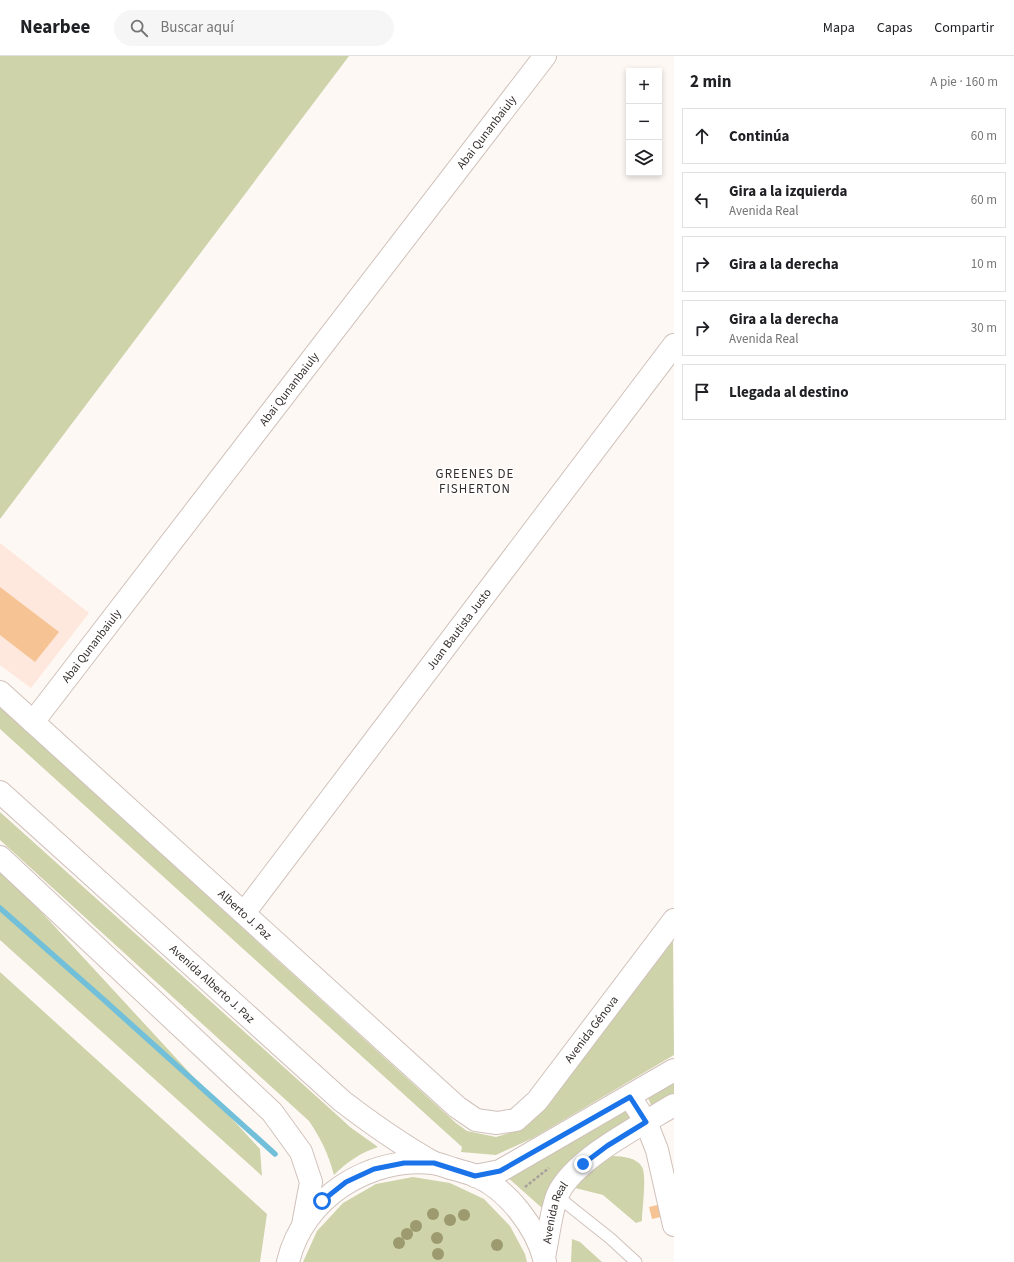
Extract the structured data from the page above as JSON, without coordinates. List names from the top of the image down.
{
  "streets": {
    "street": [
      "Abai Qunanbaiuly",
      "Juan Bautista Justo",
      "Alberto J. Paz",
      "Avenida Alberto J. Paz",
      "Avenida Génova",
      "Avenida Real"
    ]
  },
  "crossings": [
    ["Abai Qunanbaiuly", "Alberto J. Paz"],
    ["Juan Bautista Justo", "Alberto J. Paz"],
    ["Alberto J. Paz", "Avenida Génova"]
  ],
  "districts": ["GREENES DE FISHERTON"],
  "page": {
    "header": "Nearbee",
    "search": "Buscar aquí",
    "nav": ["Mapa", "Capas", "Compartir"],
    "heading": ["2 min", "A pie · 160 m"],
    "map_buttons": ["+", "−"],
    "list": [
      ["Continúa", "60 m"],
      ["Gira a la izquierda", "Avenida Real", "60 m"],
      ["Gira a la derecha", "10 m"],
      ["Gira a la derecha", "Avenida Real", "30 m"],
      "Llegada al destino"
    ]
  }
}
